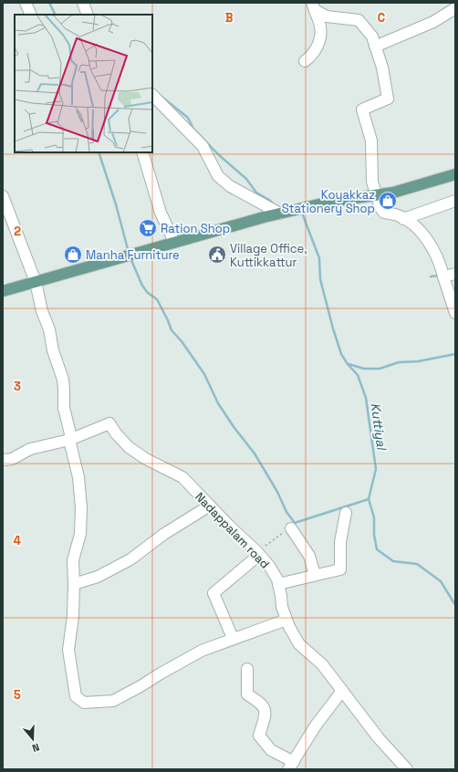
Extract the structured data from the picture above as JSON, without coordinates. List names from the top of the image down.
{
  "streets": {
    "street": ["Nadappalam road"]
  },
  "water": ["Kuttiyal"],
  "places": {
    "shop": ["Koyakkaz Stationery Shop", "Manha Furniture"],
    "supermarket": ["Ration Shop"],
    "public building": ["Village Office, Kuttikkattur"]
  },
  "north": "bottom",
  "grid": {
    "columns": ["B", "C"],
    "rows": [
      "2",
      "3",
      "4",
      "5"
    ]
  }
}
